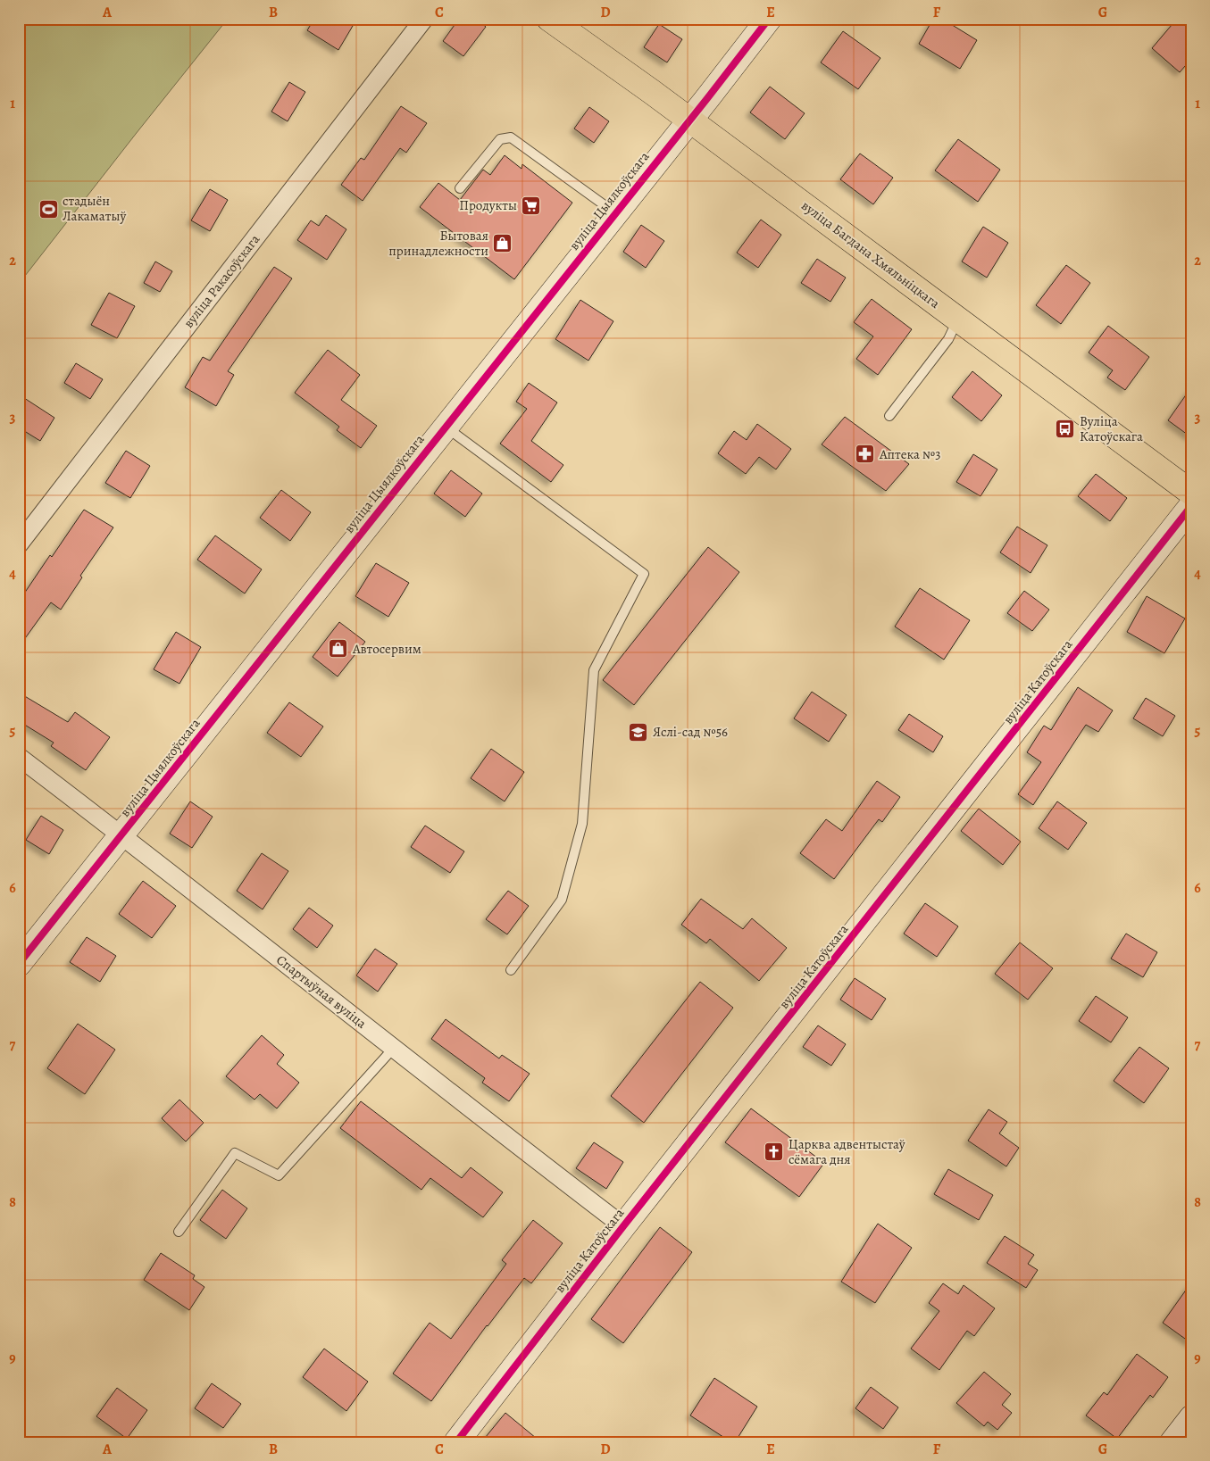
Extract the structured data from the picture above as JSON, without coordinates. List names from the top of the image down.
{
  "streets": {
    "main road": ["вуліца Багдана Хмяльніцкага"],
    "street": [
      "вуліца Цыялкоўскага",
      "вуліца Ракасоўскага",
      "вуліца Катоўскага",
      "Спартыўная вуліца"
    ]
  },
  "crossings": [
    ["вуліца Цыялкоўскага", "вуліца Багдана Хмяльніцкага"],
    ["вуліца Цыялкоўскага", "Спартыўная вуліца"],
    ["вуліца Катоўскага", "Спартыўная вуліца"]
  ],
  "places": {
    "supermarket": ["Продукты"],
    "sports": ["стадыён Лакаматыў"],
    "shop": ["Бытовая принадлежности", "Автосервим"],
    "bus stop": ["Вуліца Катоўскага"],
    "pharmacy": ["Аптека №3"],
    "school or university": ["Яслі-сад №56"],
    "church": ["Царква адвентыстаў сёмага дня"]
  },
  "grid": {
    "columns": [
      "A",
      "B",
      "C",
      "D",
      "E",
      "F",
      "G"
    ],
    "rows": [
      "1",
      "2",
      "3",
      "4",
      "5",
      "6",
      "7",
      "8",
      "9"
    ]
  }
}
